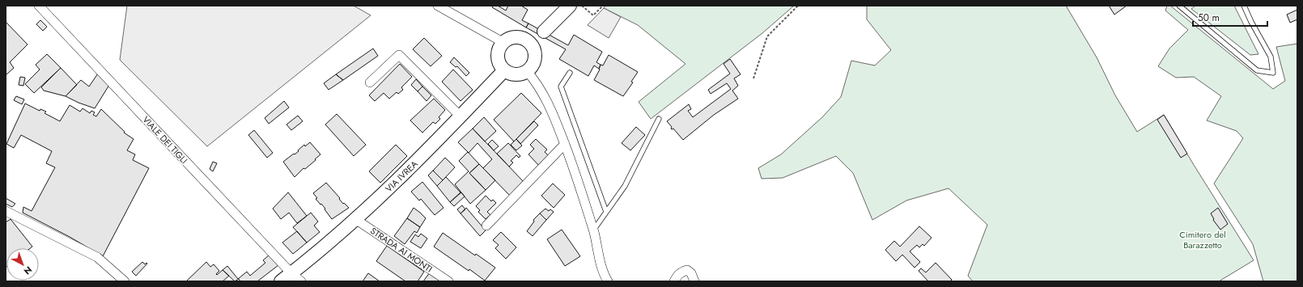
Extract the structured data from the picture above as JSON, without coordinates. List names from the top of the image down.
{
  "streets": {
    "main road": ["VIA IVREA"],
    "street": ["VIALE DEI TIGLI", "STRADA AI MONTI"]
  },
  "crossings": [
    ["VIALE DEI TIGLI", "VIA IVREA"],
    ["VIA IVREA", "STRADA AI MONTI"]
  ],
  "parks": ["Cimitero del Barazzetto"],
  "scale_bar": "50 m",
  "north": "bottom right"
}
